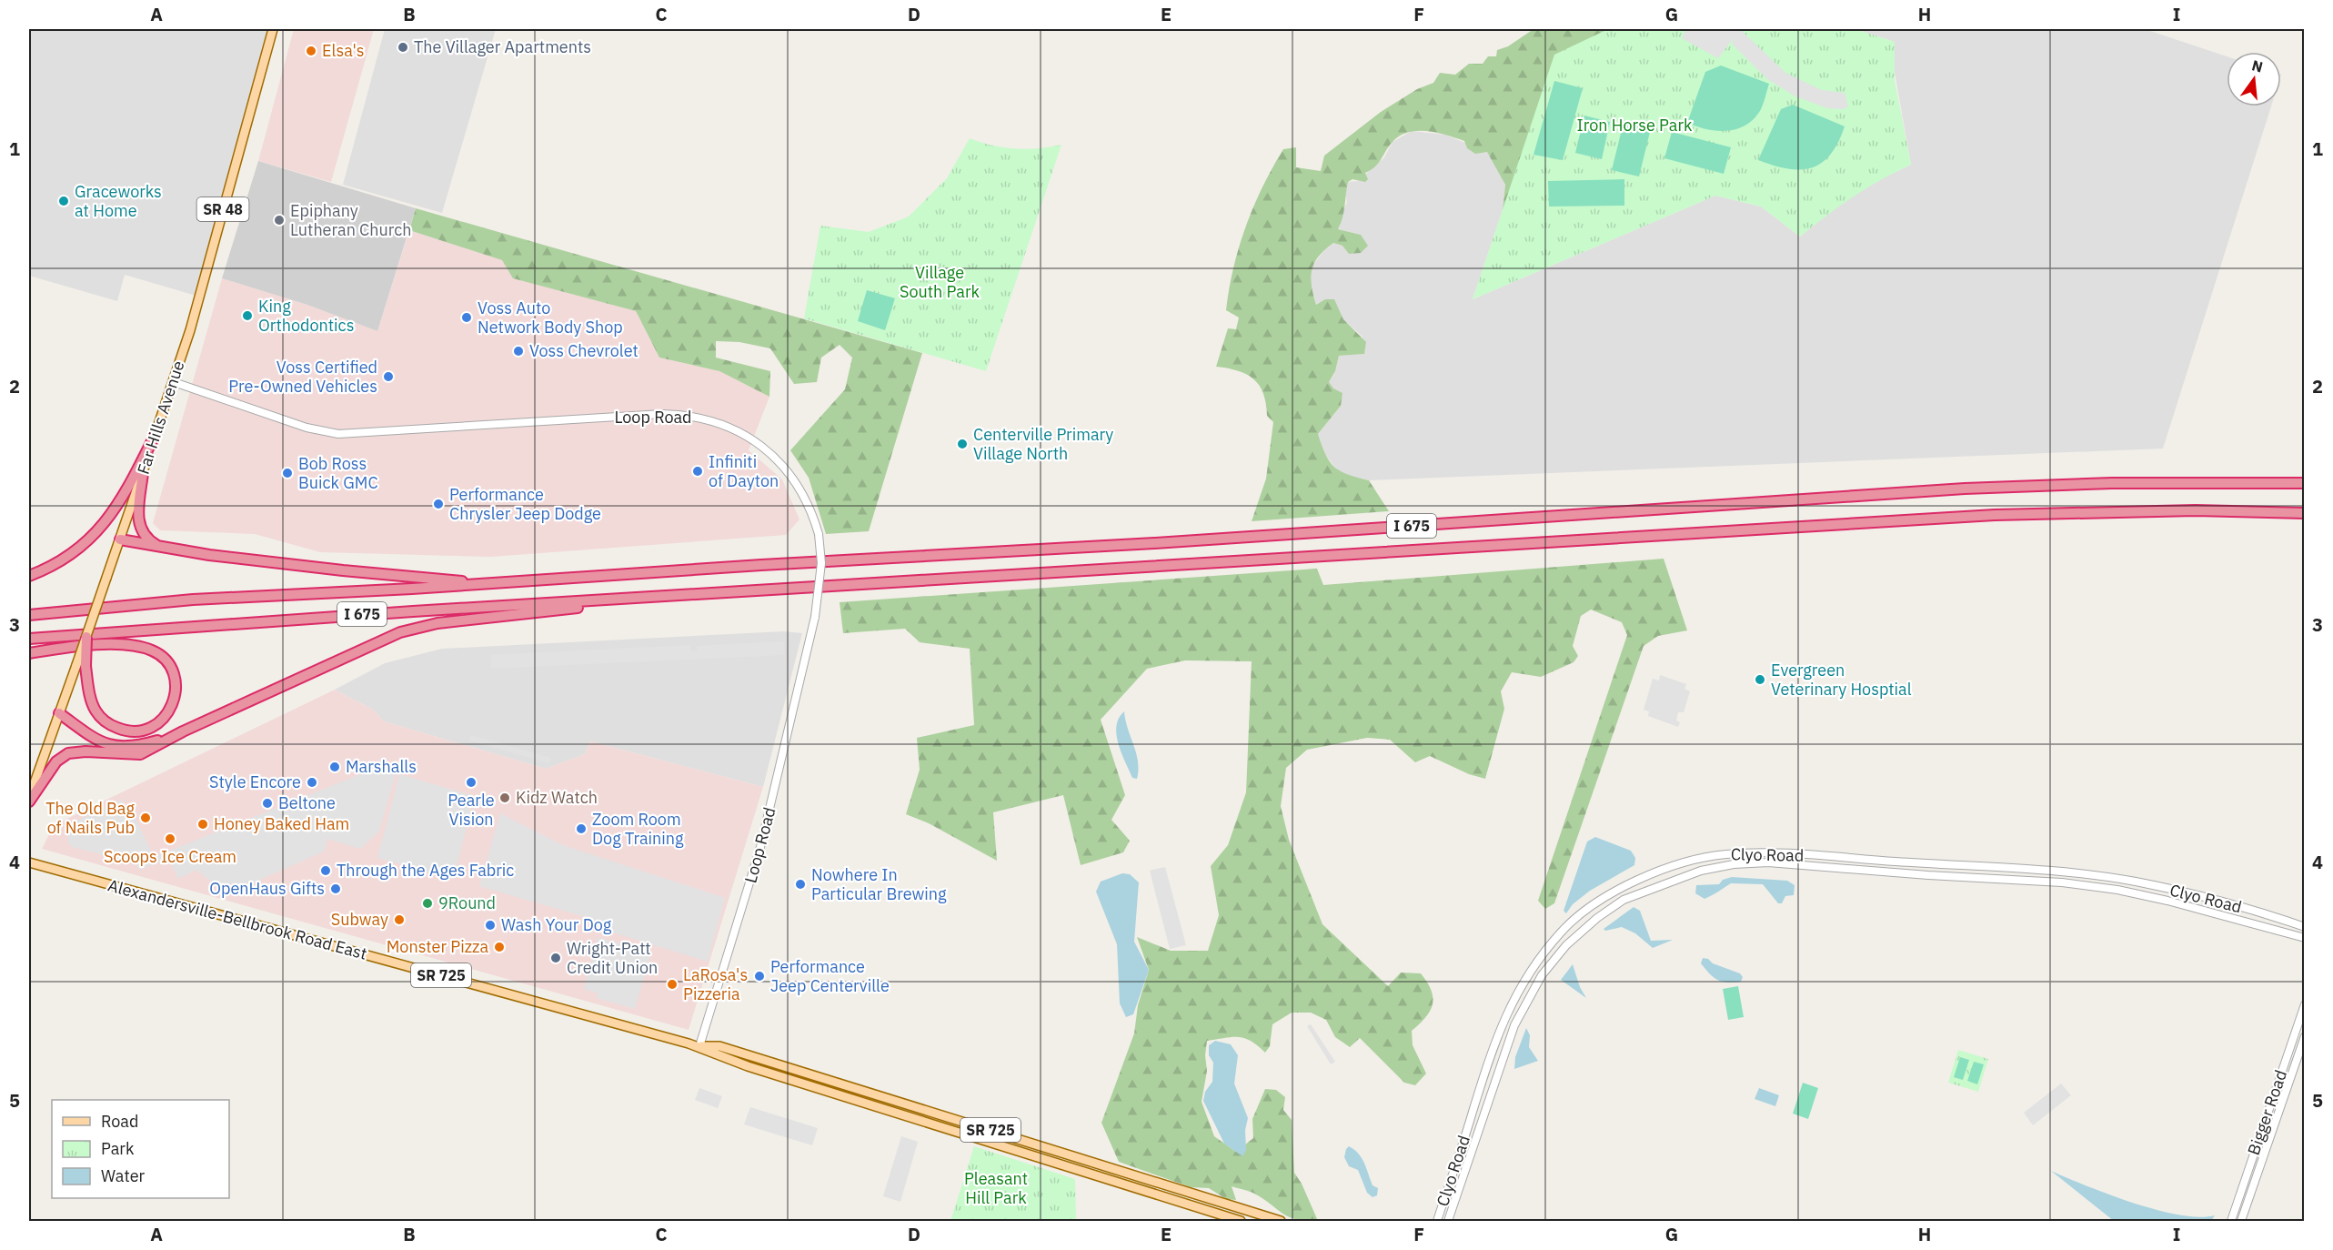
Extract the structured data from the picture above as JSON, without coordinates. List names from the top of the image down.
{
  "streets": {
    "highway": ["I 675"],
    "main road": [
      "SR 48",
      "Far Hills Avenue",
      "Alexandersville-Bellbrook Road East",
      "SR 725"
    ],
    "street": ["Loop Road", "Clyo Road", "Bigger Road"]
  },
  "crossings": [
    ["Far Hills Avenue", "Loop Road"],
    ["Loop Road", "Alexandersville-Bellbrook Road East"]
  ],
  "parks": ["Iron Horse Park", "Village South Park", "Pleasant Hill Park"],
  "places": [
    "The Villager Apartments",
    "Elsa's",
    "Graceworks at Home",
    "Epiphany Lutheran Church",
    "King Orthodontics",
    "Voss Auto Network Body Shop",
    "Voss Chevrolet",
    "Voss Certified Pre-Owned Vehicles",
    "Centerville Primary Village North",
    "Infiniti of Dayton",
    "Bob Ross Buick GMC",
    "Performance Chrysler Jeep Dodge",
    "Evergreen Veterinary Hosptial",
    "Marshalls",
    "Style Encore",
    "Pearle Vision",
    "Kidz Watch",
    "Beltone",
    "The Old Bag of Nails Pub",
    "Honey Baked Ham",
    "Zoom Room Dog Training",
    "Scoops Ice Cream",
    "Through the Ages Fabric",
    "Nowhere In Particular Brewing",
    "OpenHaus Gifts",
    "9Round",
    "Subway",
    "Wash Your Dog",
    "Monster Pizza",
    "Wright-Patt Credit Union",
    "Performance Jeep Centerville",
    "LaRosa's Pizzeria"
  ],
  "legend": ["Road", "Park", "Water"],
  "north": "top",
  "grid": {
    "columns": [
      "A",
      "B",
      "C",
      "D",
      "E",
      "F",
      "G",
      "H",
      "I"
    ],
    "rows": [
      "1",
      "2",
      "3",
      "4",
      "5"
    ]
  }
}
